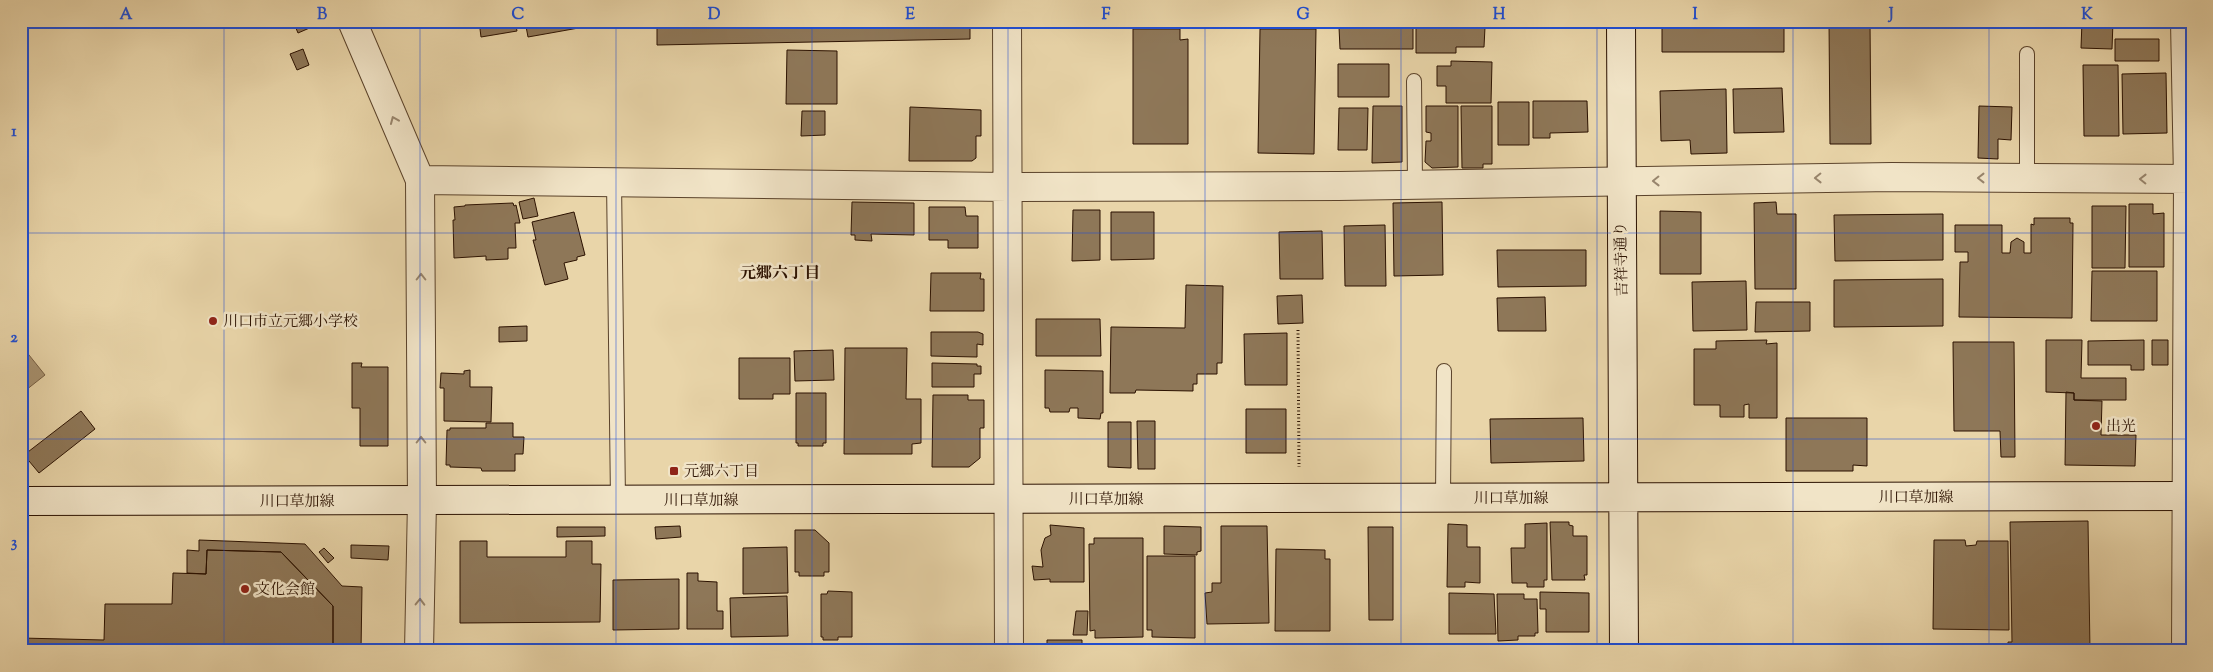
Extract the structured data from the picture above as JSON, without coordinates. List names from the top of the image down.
{
  "streets": {
    "street": ["吉祥寺通り", "川口草加線"]
  },
  "crossings": [
    ["吉祥寺通り", "川口草加線"]
  ],
  "districts": ["元郷六丁目"],
  "places": {
    "other": ["川口市立元郷小学校", "出光", "文化会館"],
    "transit": ["元郷六丁目"]
  },
  "grid": {
    "columns": [
      "A",
      "B",
      "C",
      "D",
      "E",
      "F",
      "G",
      "H",
      "I",
      "J",
      "K"
    ],
    "rows": ["1", "2", "3"]
  }
}
